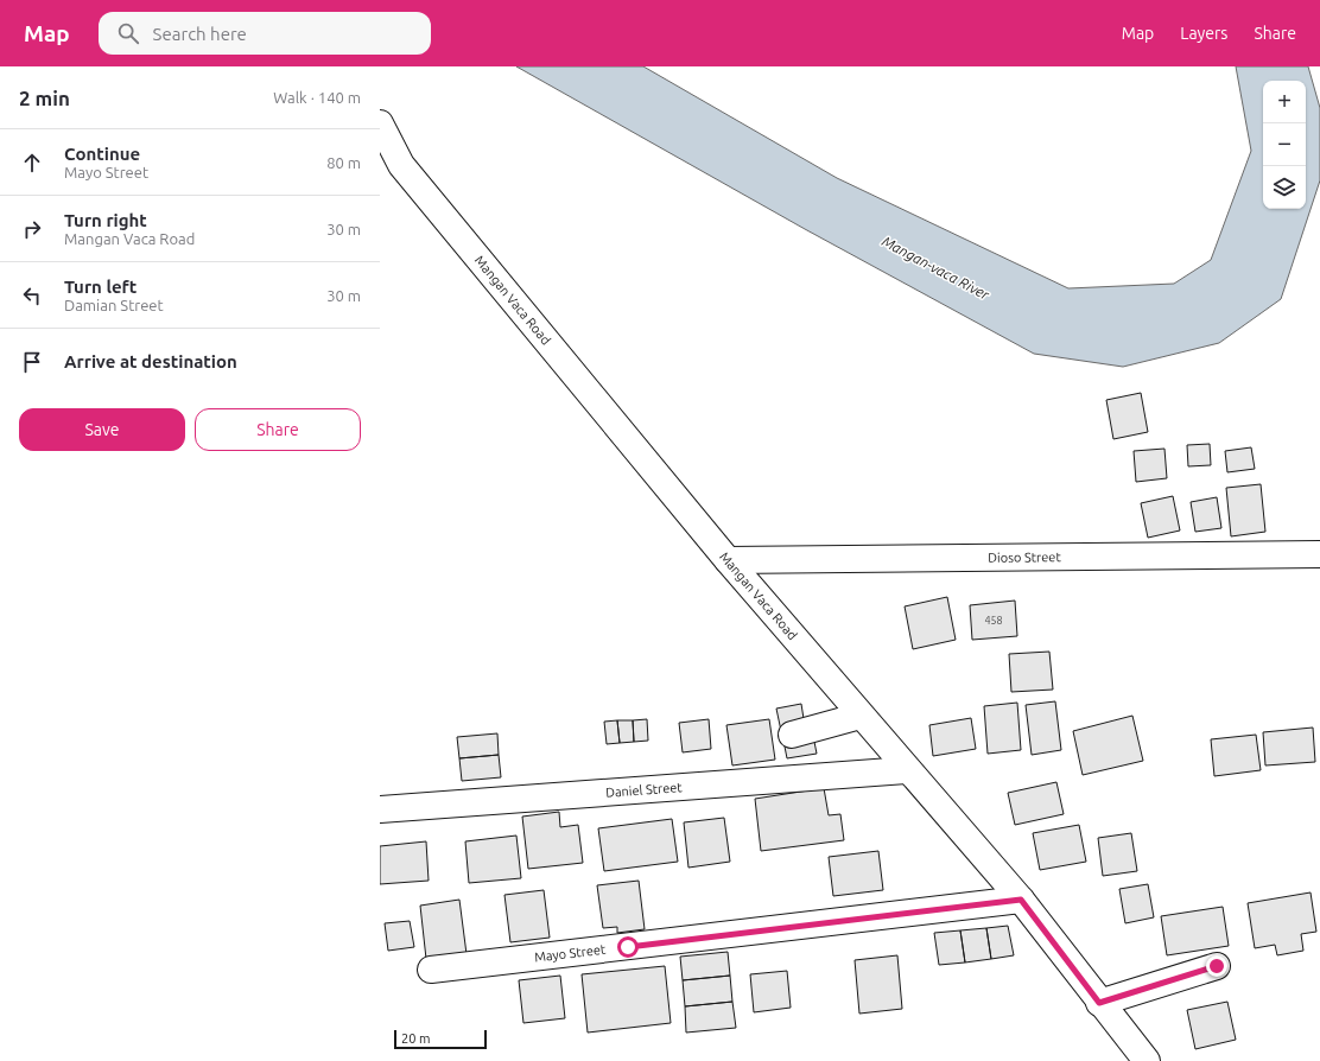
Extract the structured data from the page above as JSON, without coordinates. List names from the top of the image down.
{
  "streets": {
    "street": [
      "Mangan Vaca Road",
      "Dioso Street",
      "Daniel Street",
      "Mayo Street"
    ]
  },
  "crossings": [
    ["Mangan Vaca Road", "Dioso Street"],
    ["Mangan Vaca Road", "Daniel Street"],
    ["Mangan Vaca Road", "Mayo Street"]
  ],
  "water": ["Mangan-vaca River"],
  "house_numbers": ["458"],
  "scale_bar": "20 m",
  "page": {
    "header": "Map",
    "search": "Search here",
    "nav": ["Map", "Layers", "Share"],
    "heading": ["2 min", "Walk · 140 m"],
    "map_buttons": ["+", "−"],
    "list": [
      ["Continue", "Mayo Street", "80 m"],
      ["Turn right", "Mangan Vaca Road", "30 m"],
      ["Turn left", "Damian Street", "30 m"],
      "Arrive at destination"
    ],
    "buttons": ["Save", "Share"],
    "scale": "20 m"
  }
}
